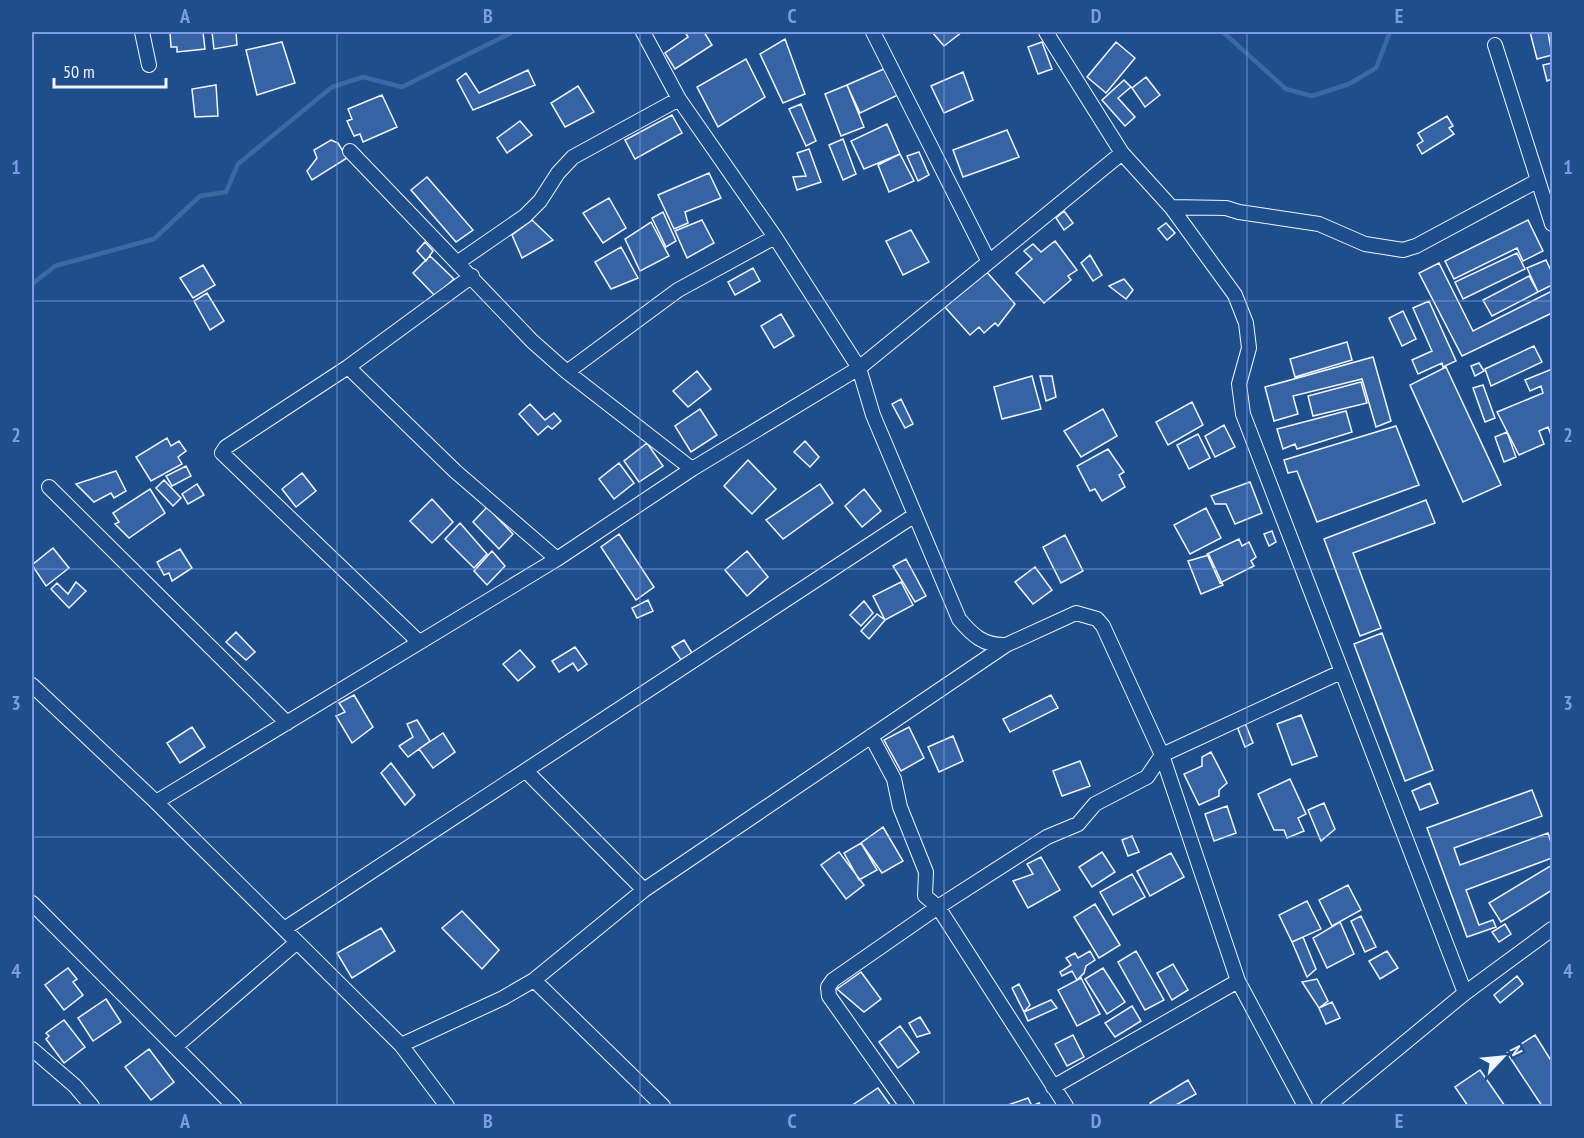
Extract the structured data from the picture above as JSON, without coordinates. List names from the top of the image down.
{
  "scale_bar": "50 m",
  "north": "top right",
  "grid": {
    "columns": [
      "A",
      "B",
      "C",
      "D",
      "E"
    ],
    "rows": [
      "1",
      "2",
      "3",
      "4"
    ]
  }
}
